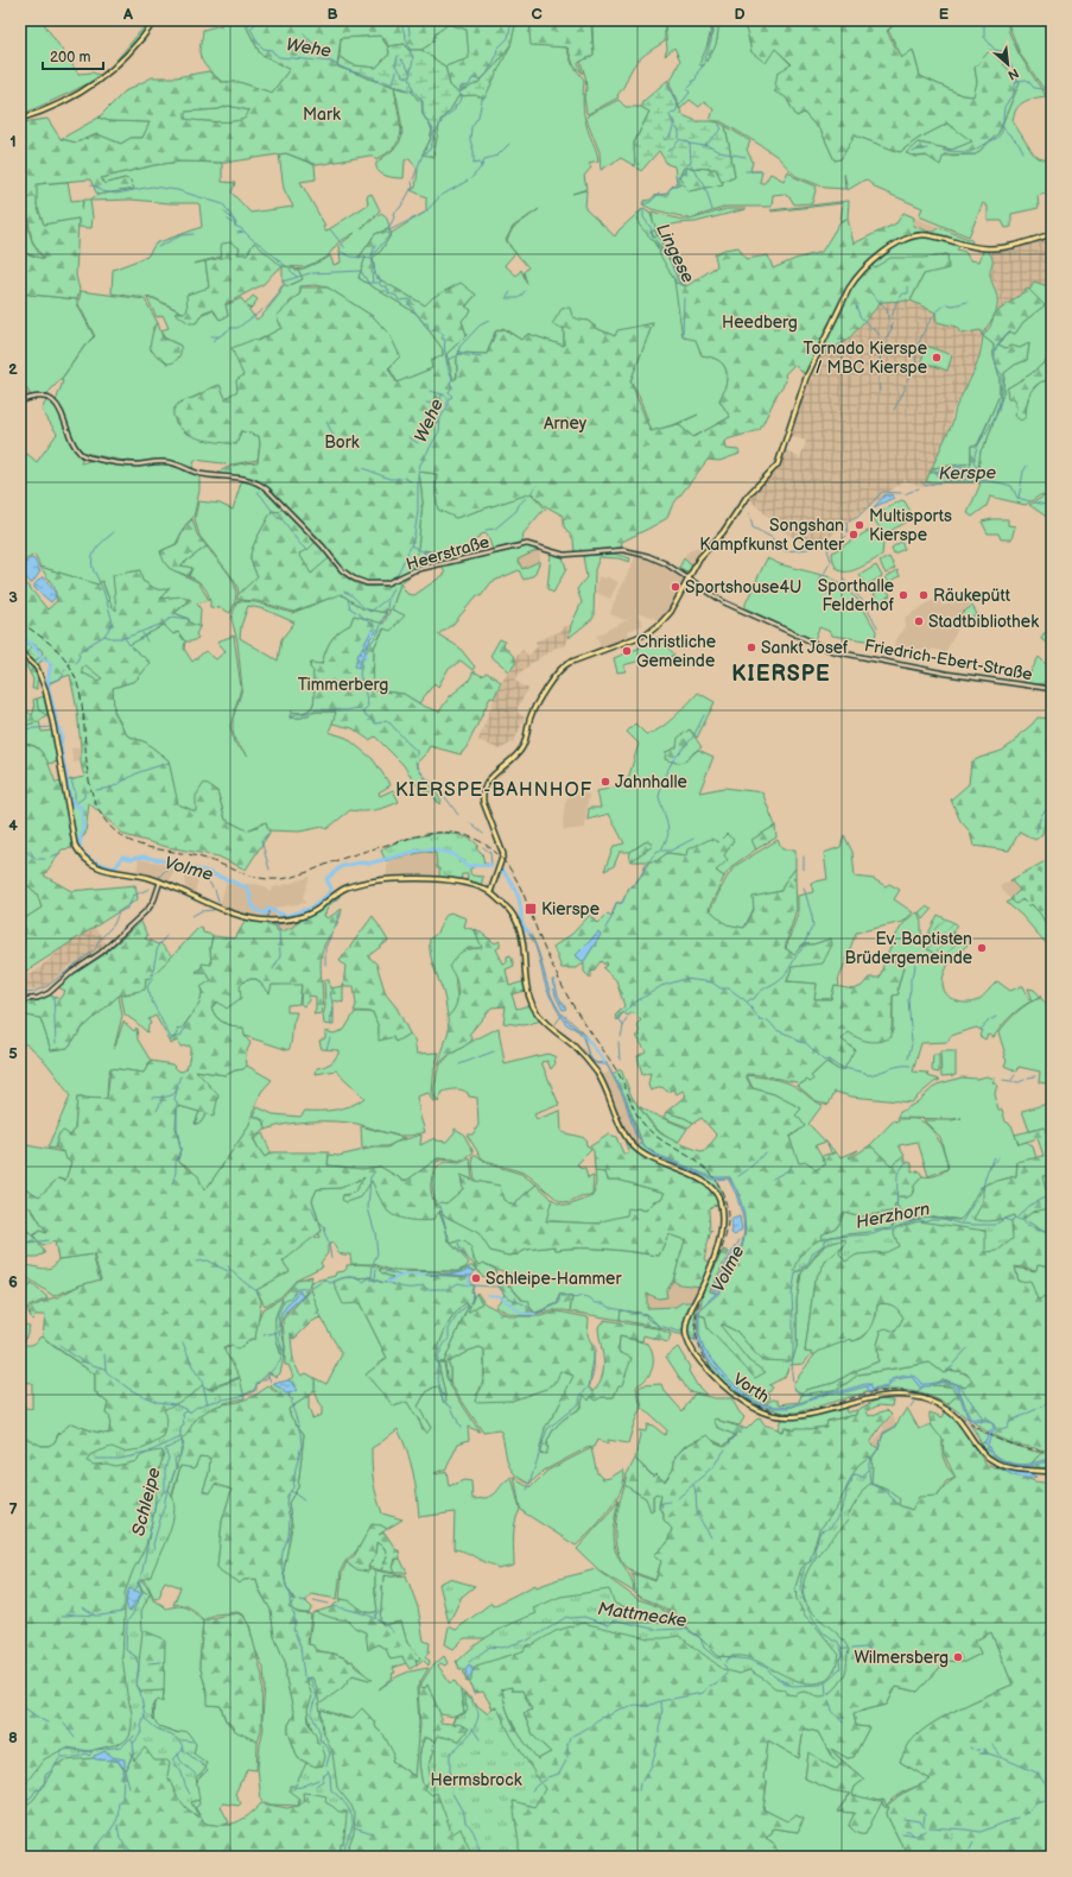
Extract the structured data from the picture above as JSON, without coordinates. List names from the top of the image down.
{
  "streets": {
    "main road": ["Heerstraße", "Friedrich-Ebert-Straße", "Vorth"]
  },
  "crossings": [
    ["Heerstraße", "Friedrich-Ebert-Straße"]
  ],
  "districts": ["KIERSPE", "KIERSPE-BAHNHOF"],
  "water": [
    "Wehe",
    "Lingese",
    "Kerspe",
    "Volme",
    "Herzhorn",
    "Schleipe",
    "Mattmecke"
  ],
  "parks": [
    "Mark",
    "Heedberg",
    "Arney",
    "Bork",
    "Timmerberg",
    "Hermsbrock"
  ],
  "places": {
    "other": [
      "Tornado Kierspe / MBC Kierspe",
      "Multisports Kierspe",
      "Songshan Kampfkunst Center",
      "Sportshouse4U",
      "Sporthalle Felderhof",
      "Räukepütt",
      "Stadtbibliothek",
      "Sankt Josef",
      "Christliche Gemeinde",
      "Jahnhalle",
      "Ev. Baptisten Brüdergemeinde",
      "Schleipe-Hammer",
      "Wilmersberg"
    ],
    "transit": ["Kierspe"]
  },
  "scale_bar": "200 m",
  "north": "bottom right",
  "grid": {
    "columns": [
      "A",
      "B",
      "C",
      "D",
      "E"
    ],
    "rows": [
      "1",
      "2",
      "3",
      "4",
      "5",
      "6",
      "7",
      "8"
    ]
  }
}
